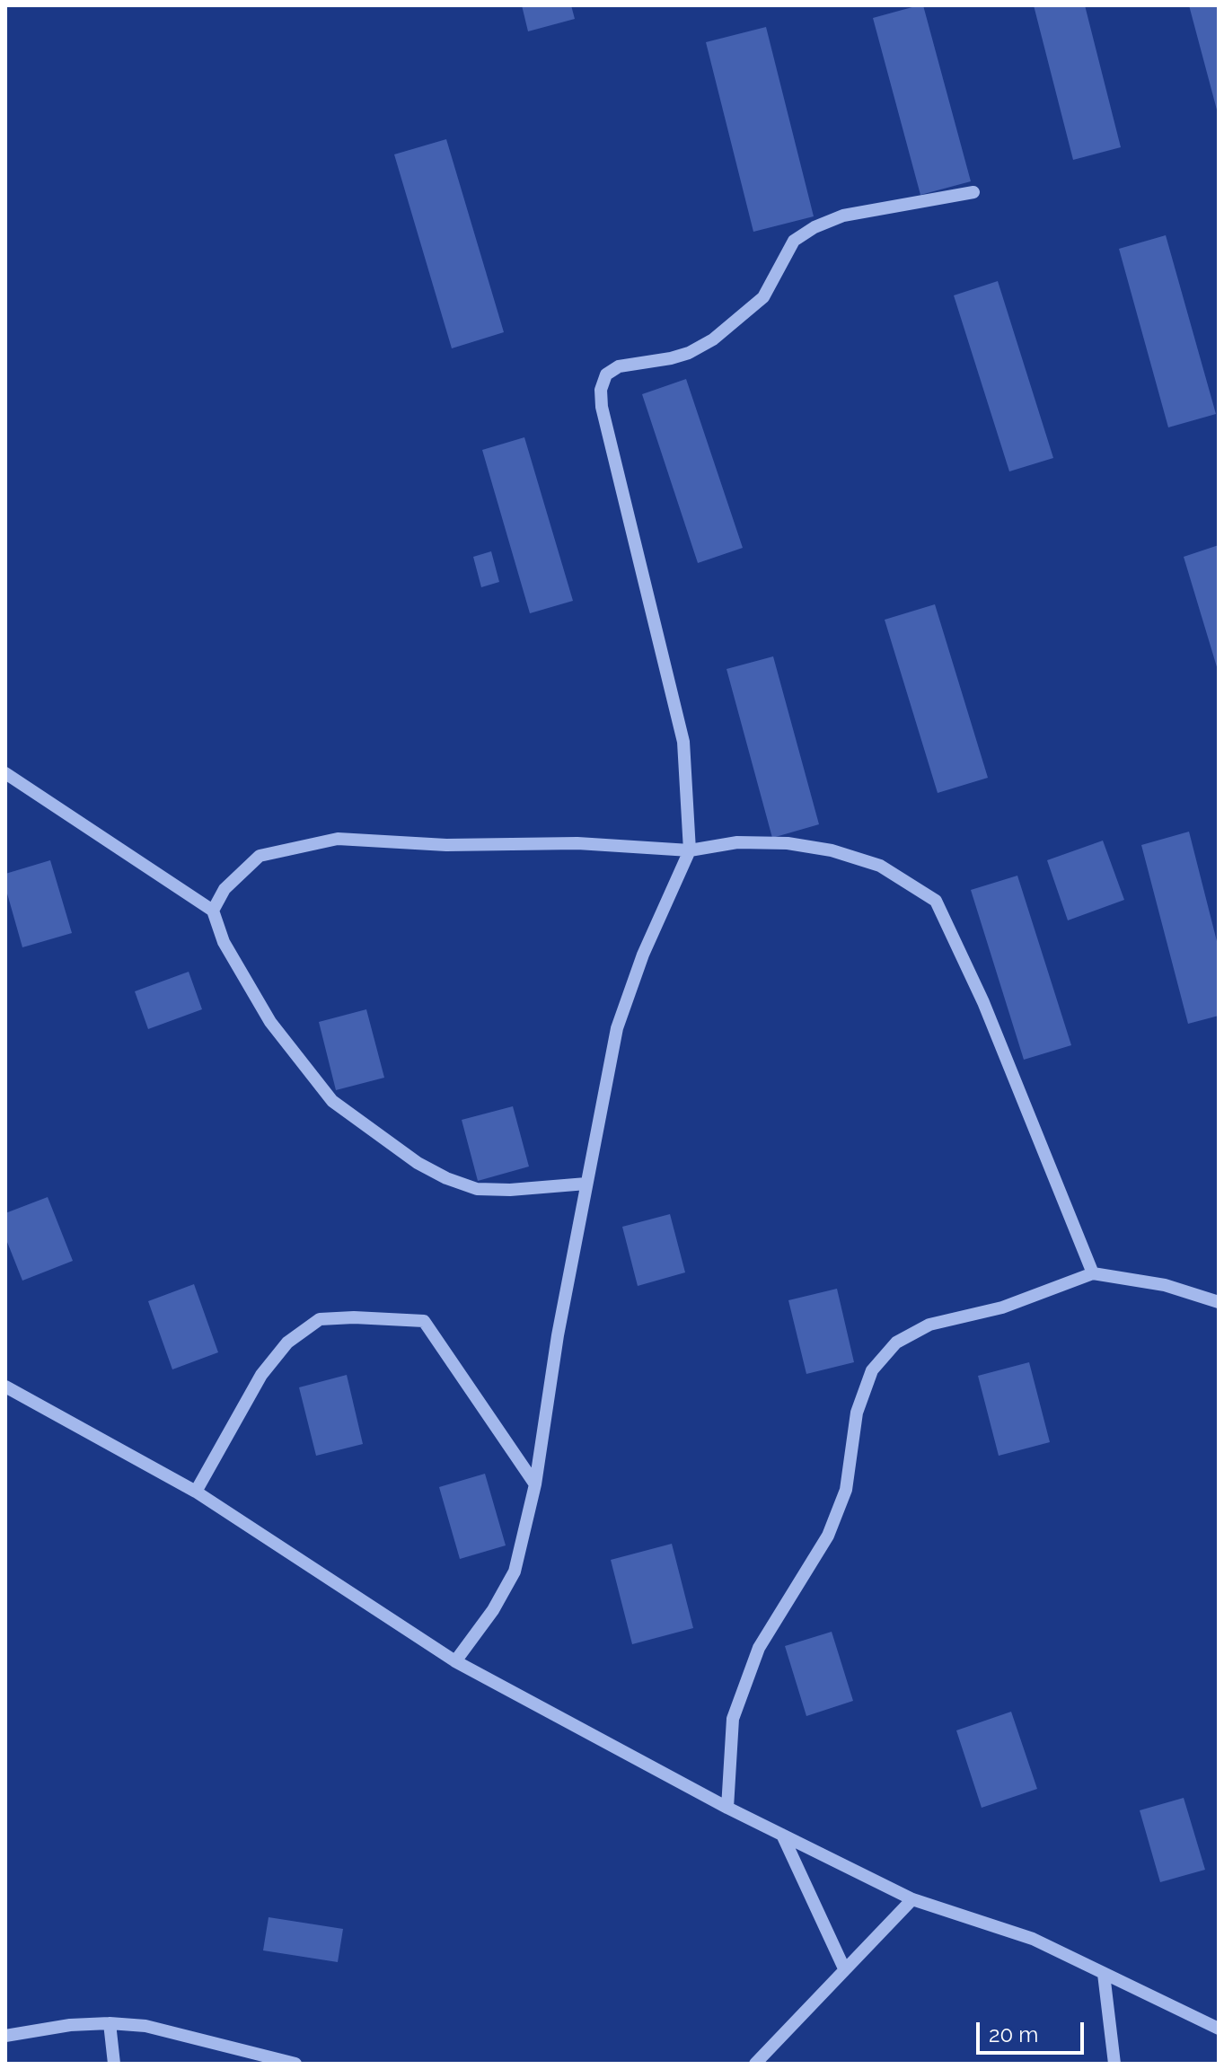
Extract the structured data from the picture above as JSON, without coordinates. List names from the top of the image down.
{
  "scale_bar": "20 m"
}
